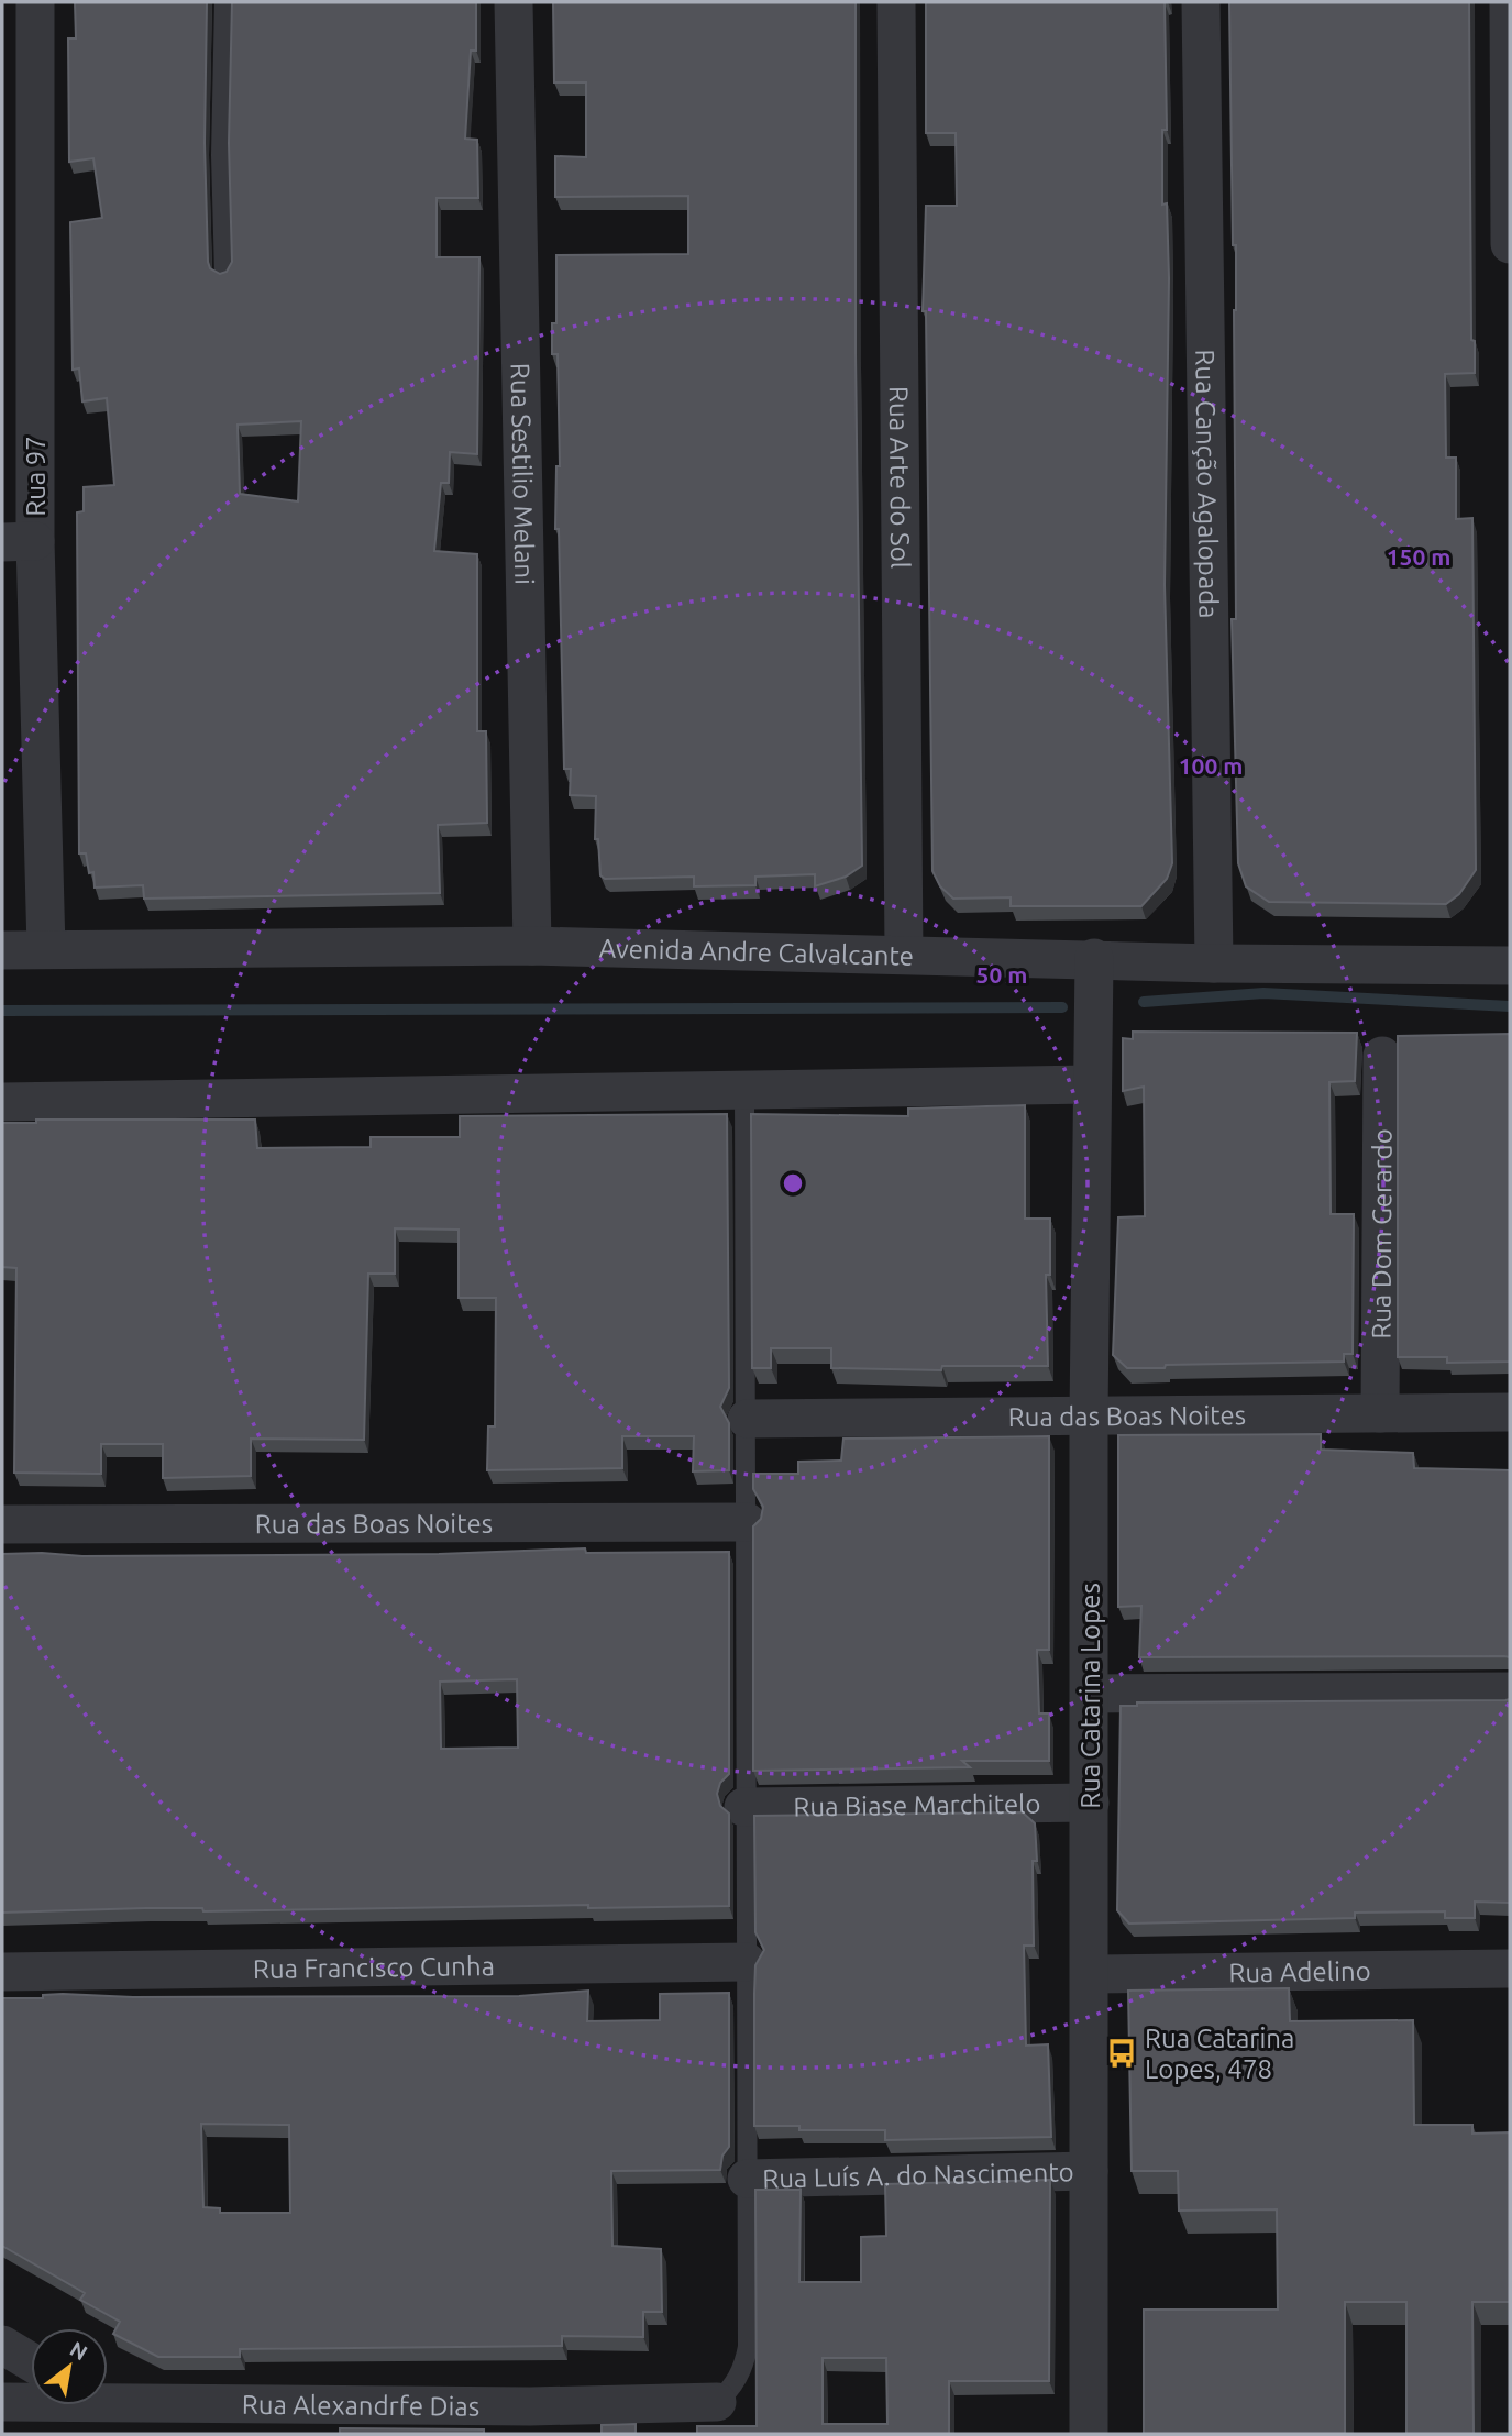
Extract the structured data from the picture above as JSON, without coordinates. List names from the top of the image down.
{
  "streets": {
    "street": [
      "Rua Sestilio Melani",
      "Rua 97",
      "Rua Arte do Sol",
      "Rua Canção Agalopada",
      "Avenida Andre Calvalcante",
      "Rua Dom Gerardo",
      "Rua das Boas Noites",
      "Rua Catarina Lopes",
      "Rua Biase Marchitelo",
      "Rua Francisco Cunha",
      "Rua Adelino",
      "Rua Luís A. do Nascimento",
      "Rua Alexandrfe Dias"
    ]
  },
  "crossings": [
    ["Rua Sestilio Melani", "Avenida Andre Calvalcante"],
    ["Rua 97", "Avenida Andre Calvalcante"],
    ["Rua Arte do Sol", "Avenida Andre Calvalcante"],
    ["Rua Canção Agalopada", "Avenida Andre Calvalcante"],
    ["Avenida Andre Calvalcante", "Rua Catarina Lopes"],
    ["Rua Dom Gerardo", "Rua das Boas Noites"],
    ["Rua das Boas Noites", "Rua Catarina Lopes"],
    ["Rua Catarina Lopes", "Rua Biase Marchitelo"],
    ["Rua Catarina Lopes", "Rua Adelino"],
    ["Rua Catarina Lopes", "Rua Luís A. do Nascimento"]
  ],
  "places": {
    "bus stop": ["Rua Catarina Lopes, 478"]
  },
  "north": "top right",
  "rings": ["150 m", "100 m", "50 m"]
}
